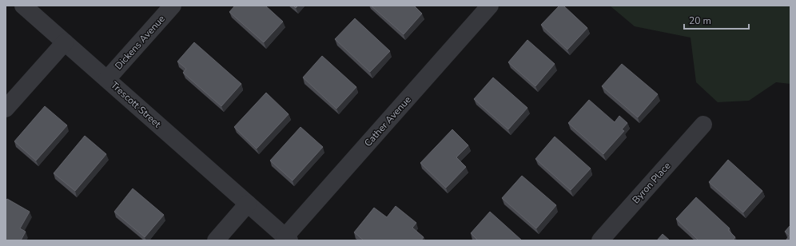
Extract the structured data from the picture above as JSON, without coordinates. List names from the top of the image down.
{
  "streets": {
    "street": [
      "Dickens Avenue",
      "Trescott Street",
      "Cather Avenue",
      "Byron Place"
    ]
  },
  "crossings": [
    ["Dickens Avenue", "Trescott Street"],
    ["Trescott Street", "Cather Avenue"]
  ],
  "scale_bar": "20 m"
}
